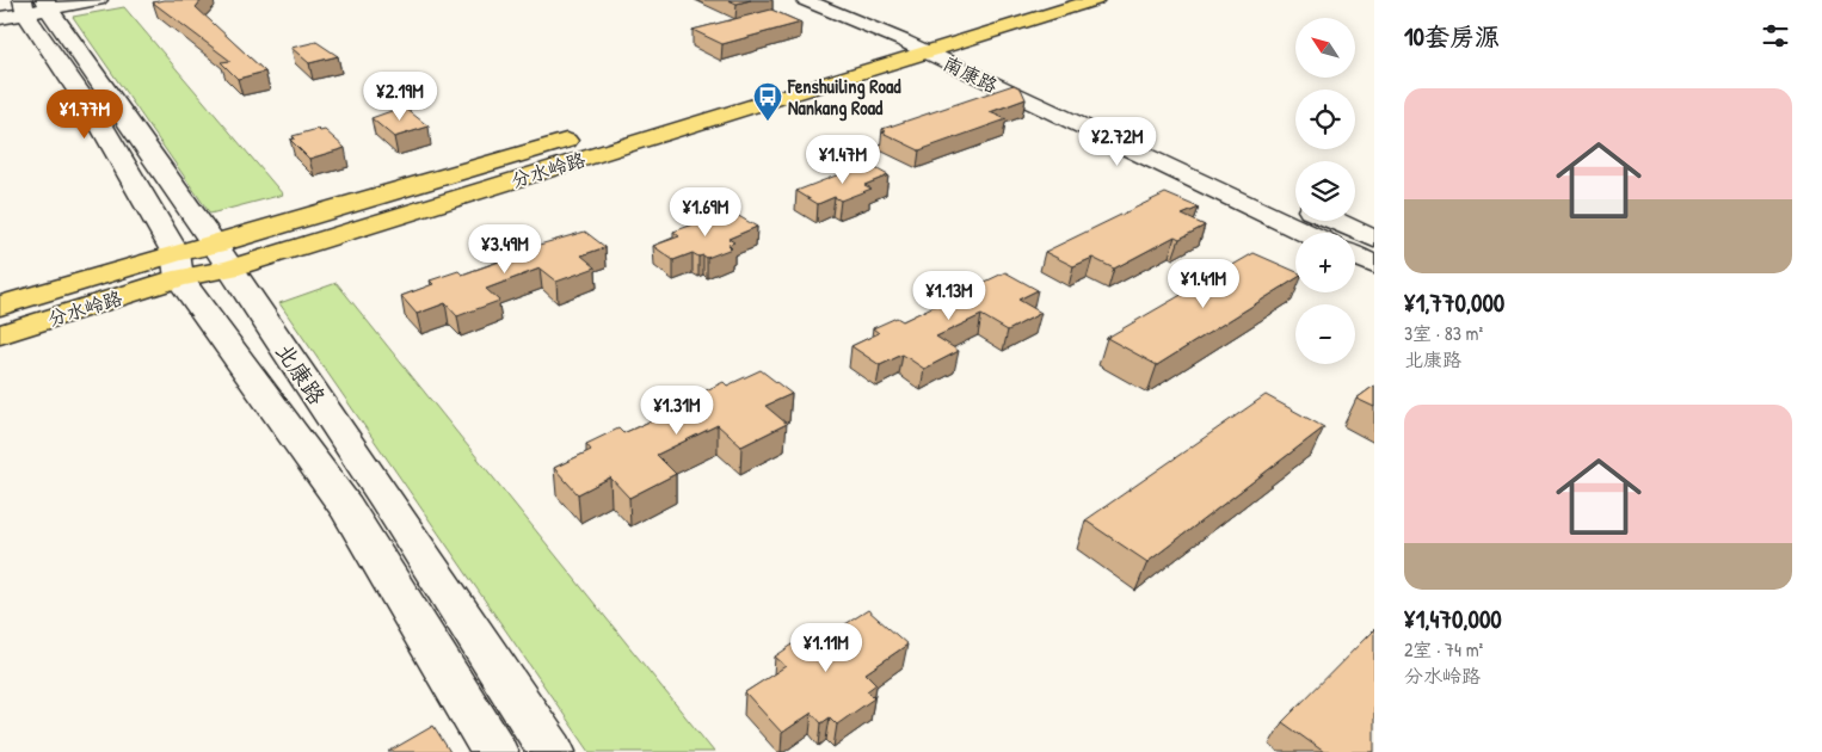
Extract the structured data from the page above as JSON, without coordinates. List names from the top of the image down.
{
  "streets": {
    "main road": ["南康路", "分水岭路", "北康路"]
  },
  "crossings": [
    ["南康路", "分水岭路"],
    ["分水岭路", "北康路"]
  ],
  "places": {
    "bus stop": ["Fenshuiling Road Nankang Road"]
  },
  "north": "top left",
  "page": {
    "heading": "10套房源",
    "map_buttons": ["+", "−"],
    "price": [
      "¥2.19M",
      "¥1.77M",
      "¥2.72M",
      "¥1.47M",
      "¥1.69M",
      "¥3.49M",
      "¥1.41M",
      "¥1.13M",
      "¥1.31M",
      "¥1.11M"
    ],
    "list": [
      {
        "name": "¥1,770,000",
        "note": "3室 · 83 m² · 北康路"
      },
      {
        "name": "¥1,470,000",
        "note": "2室 · 74 m² · 分水岭路"
      }
    ]
  }
}
